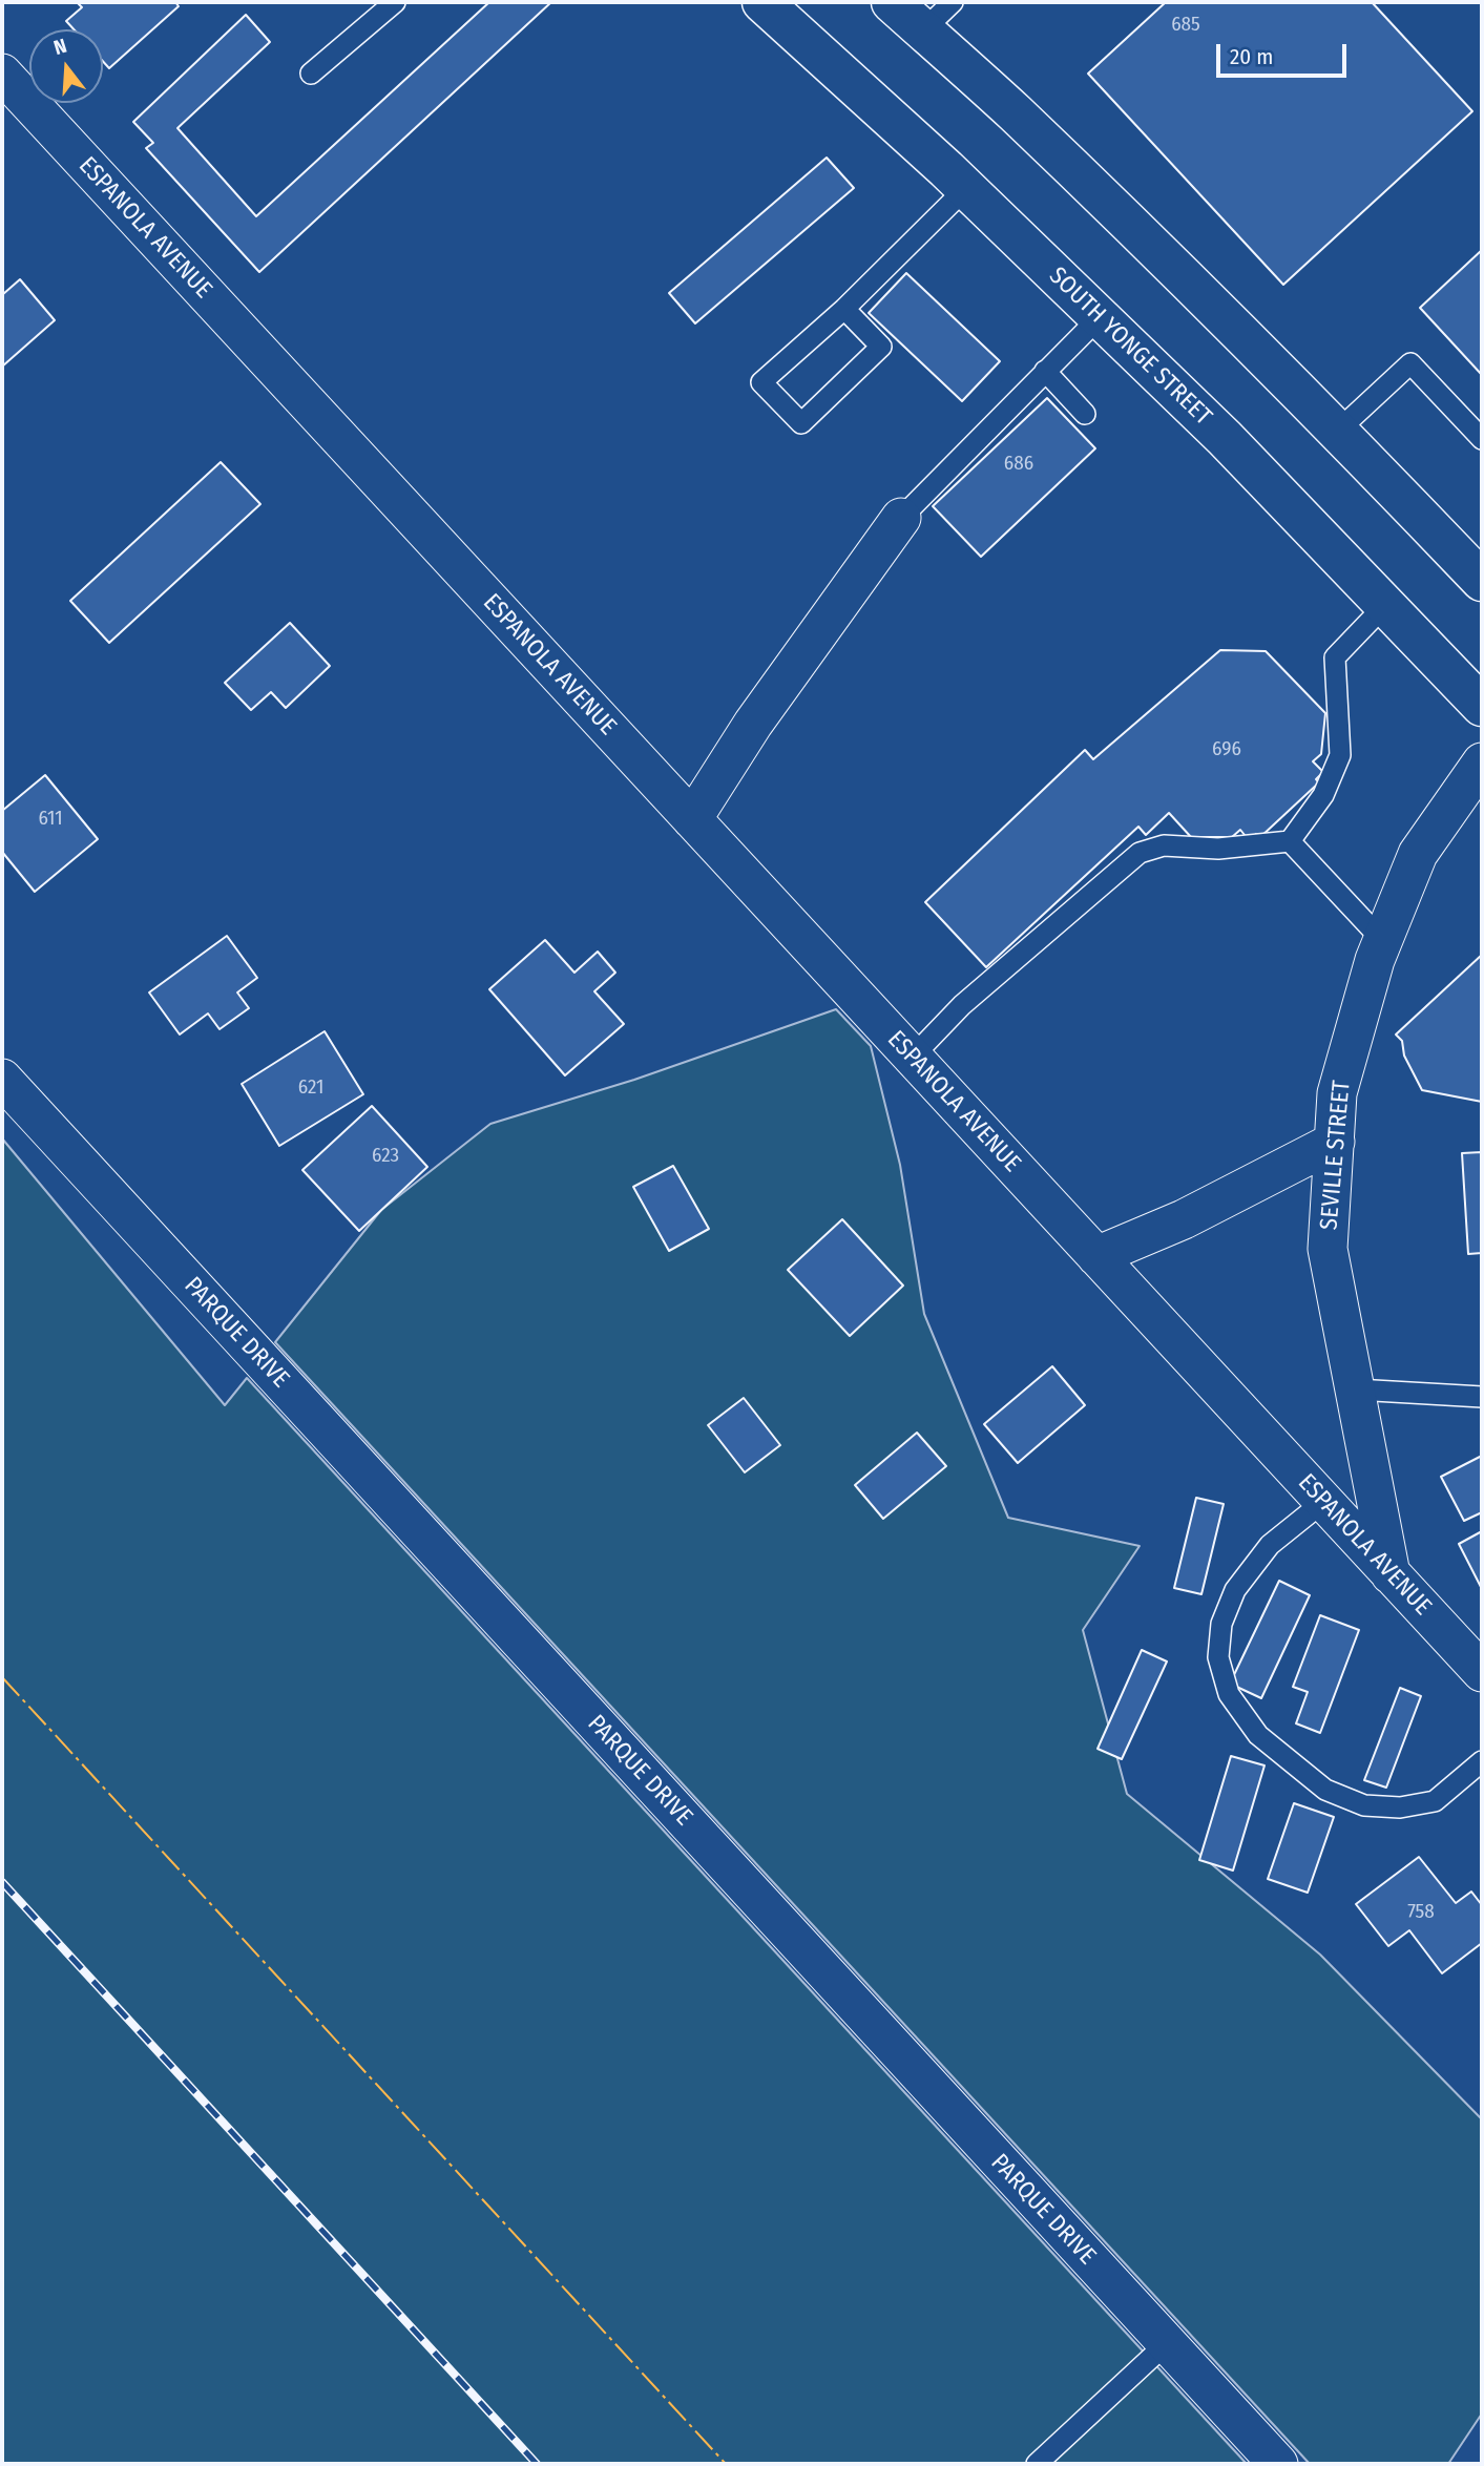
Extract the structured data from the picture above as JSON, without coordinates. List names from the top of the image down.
{
  "streets": {
    "main road": ["SOUTH YONGE STREET"],
    "street": ["ESPANOLA AVENUE", "SEVILLE STREET", "PARQUE DRIVE"]
  },
  "crossings": [
    ["ESPANOLA AVENUE", "SEVILLE STREET"]
  ],
  "house_numbers": [
    "685",
    "686",
    "696",
    "611",
    "621",
    "623",
    "758"
  ],
  "scale_bar": "20 m",
  "north": "top"
}
